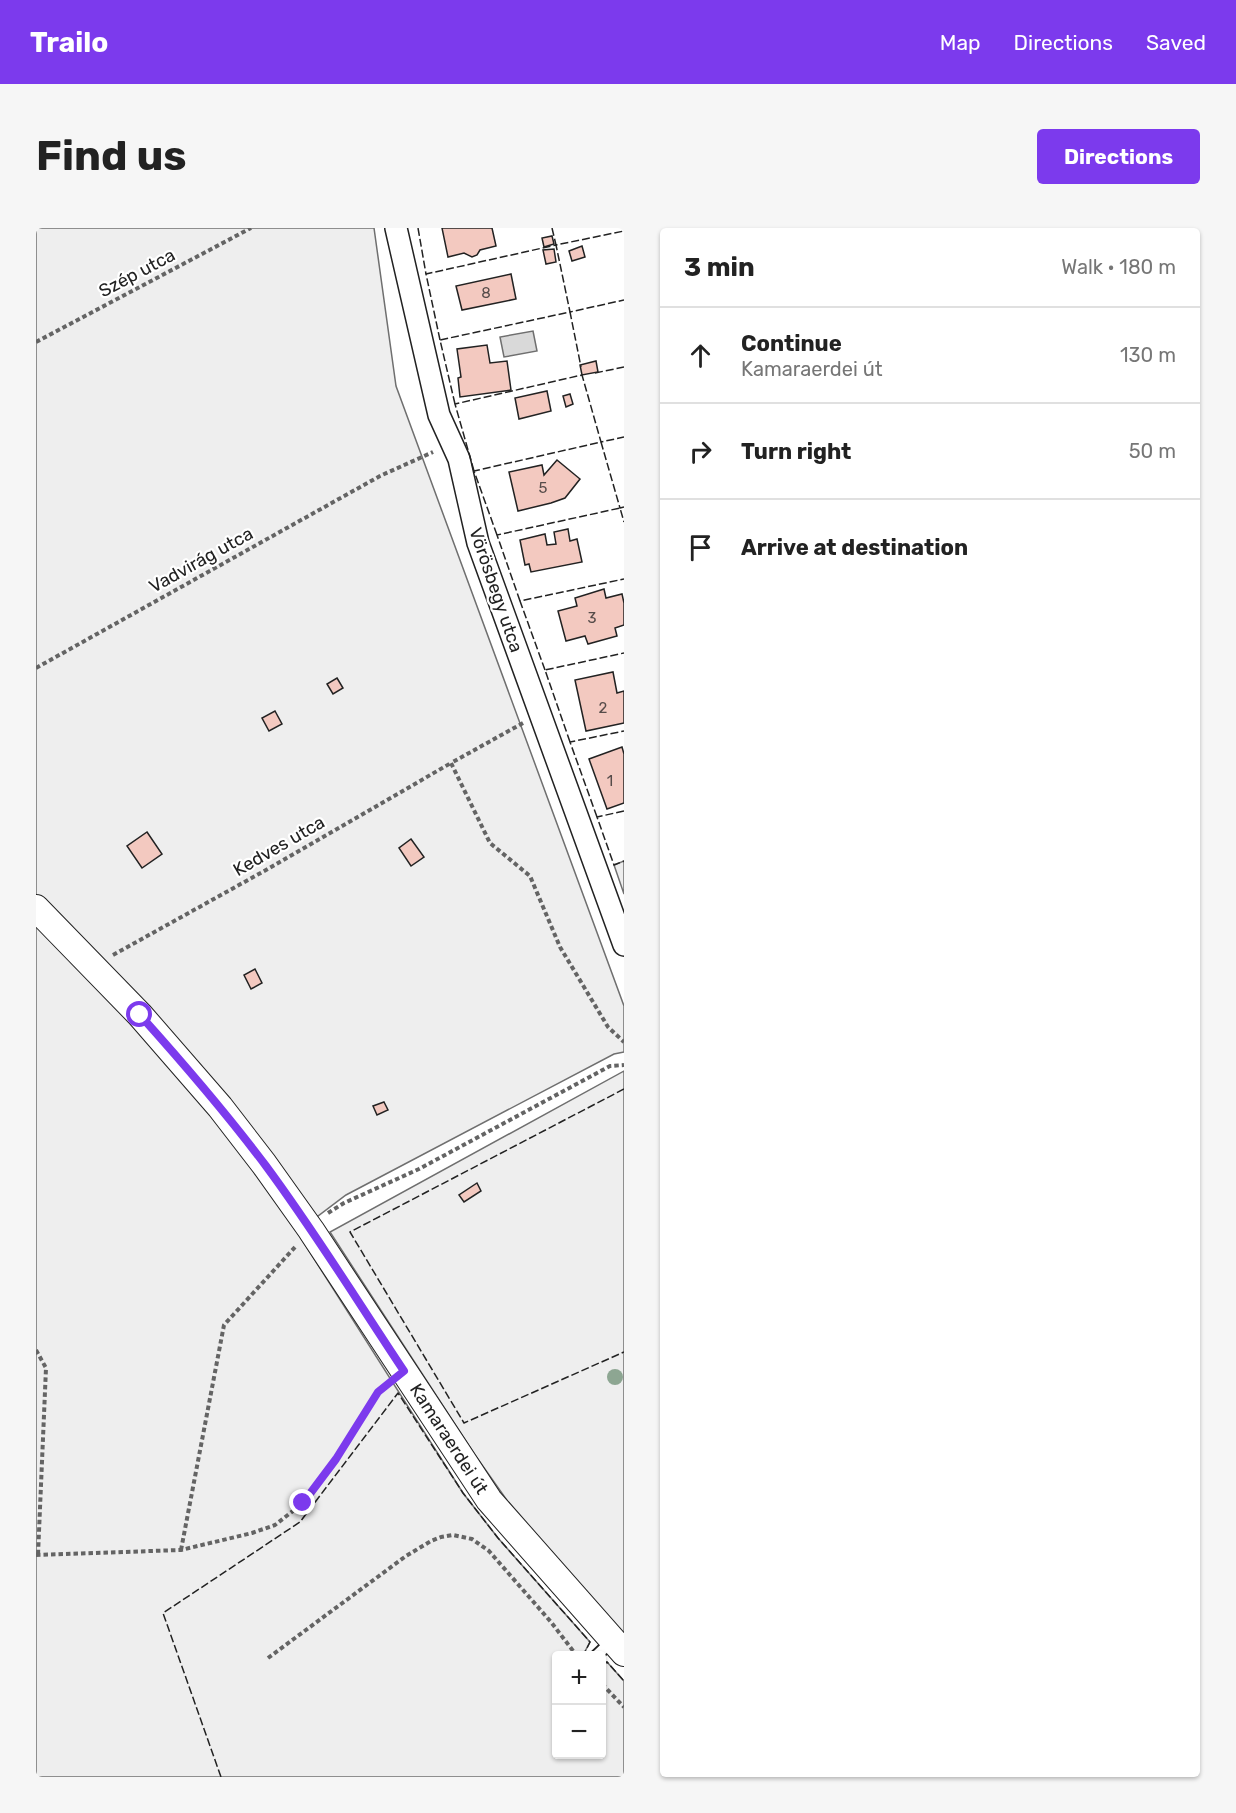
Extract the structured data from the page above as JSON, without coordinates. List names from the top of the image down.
{
  "streets": {
    "street": ["Vörösbegy utca", "Kamaraerdei út"],
    "path": ["Szép utca", "Vadvirág utca", "Kedves utca"]
  },
  "crossings": [
    ["Vadvirág utca", "Vörösbegy utca"],
    ["Vörösbegy utca", "Kedves utca"]
  ],
  "house_numbers": [
    "8",
    "5",
    "3",
    "2",
    "1"
  ],
  "page": {
    "header": "Trailo",
    "nav": ["Map", "Directions", "Saved"],
    "buttons": "Directions",
    "title": "Find us",
    "heading": ["3 min", "Walk · 180 m"],
    "list": [
      ["Continue", "Kamaraerdei út", "130 m"],
      ["Turn right", "50 m"],
      "Arrive at destination"
    ],
    "map_buttons": ["+", "−"]
  }
}
